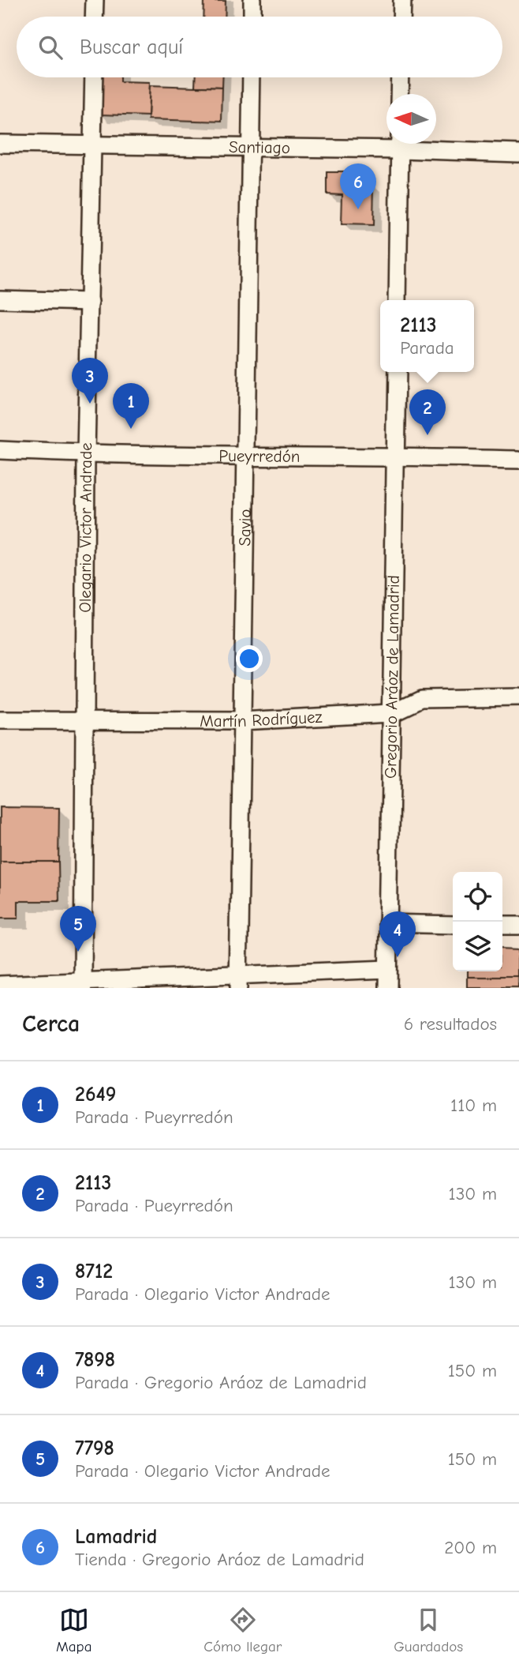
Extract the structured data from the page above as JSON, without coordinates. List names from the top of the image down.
{
  "streets": {
    "street": [
      "Santiago",
      "Pueyrredón",
      "Olegario Victor Andrade",
      "Savio",
      "Gregorio Aráoz de Lamadrid",
      "Martín Rodríguez"
    ]
  },
  "crossings": [
    ["Santiago", "Olegario Victor Andrade"],
    ["Santiago", "Savio"],
    ["Pueyrredón", "Olegario Victor Andrade"],
    ["Pueyrredón", "Savio"],
    ["Pueyrredón", "Gregorio Aráoz de Lamadrid"],
    ["Olegario Victor Andrade", "Martín Rodríguez"],
    ["Savio", "Martín Rodríguez"],
    ["Gregorio Aráoz de Lamadrid", "Martín Rodríguez"]
  ],
  "north": "left",
  "page": {
    "search": "Buscar aquí",
    "pins": [
      "6",
      "3",
      "1",
      "2",
      "5",
      "4"
    ],
    "popup": ["2113", "Parada"],
    "heading": ["Cerca", "6 resultados"],
    "list": [
      {
        "mark": "1",
        "name": "2649",
        "note": "Parada · Pueyrredón",
        "value": "110 m"
      },
      {
        "mark": "2",
        "name": "2113",
        "note": "Parada · Pueyrredón",
        "value": "130 m"
      },
      {
        "mark": "3",
        "name": "8712",
        "note": "Parada · Olegario Victor Andrade",
        "value": "130 m"
      },
      {
        "mark": "4",
        "name": "7898",
        "note": "Parada · Gregorio Aráoz de Lamadrid",
        "value": "150 m"
      },
      {
        "mark": "5",
        "name": "7798",
        "note": "Parada · Olegario Victor Andrade",
        "value": "150 m"
      },
      {
        "mark": "6",
        "name": "Lamadrid",
        "note": "Tienda · Gregorio Aráoz de Lamadrid",
        "value": "200 m"
      }
    ],
    "nav": ["Mapa", "Cómo llegar", "Guardados"]
  }
}
